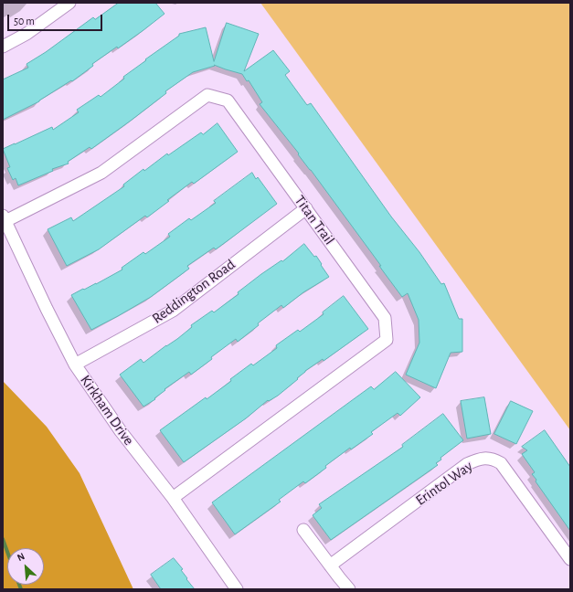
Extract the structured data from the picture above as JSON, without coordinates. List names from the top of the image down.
{
  "streets": {
    "street": [
      "Titan Trail",
      "Reddington Road",
      "Kirkham Drive",
      "Erintol Way"
    ]
  },
  "crossings": [
    ["Titan Trail", "Reddington Road"],
    ["Titan Trail", "Kirkham Drive"],
    ["Reddington Road", "Kirkham Drive"]
  ],
  "scale_bar": "50 m",
  "north": "top left"
}
